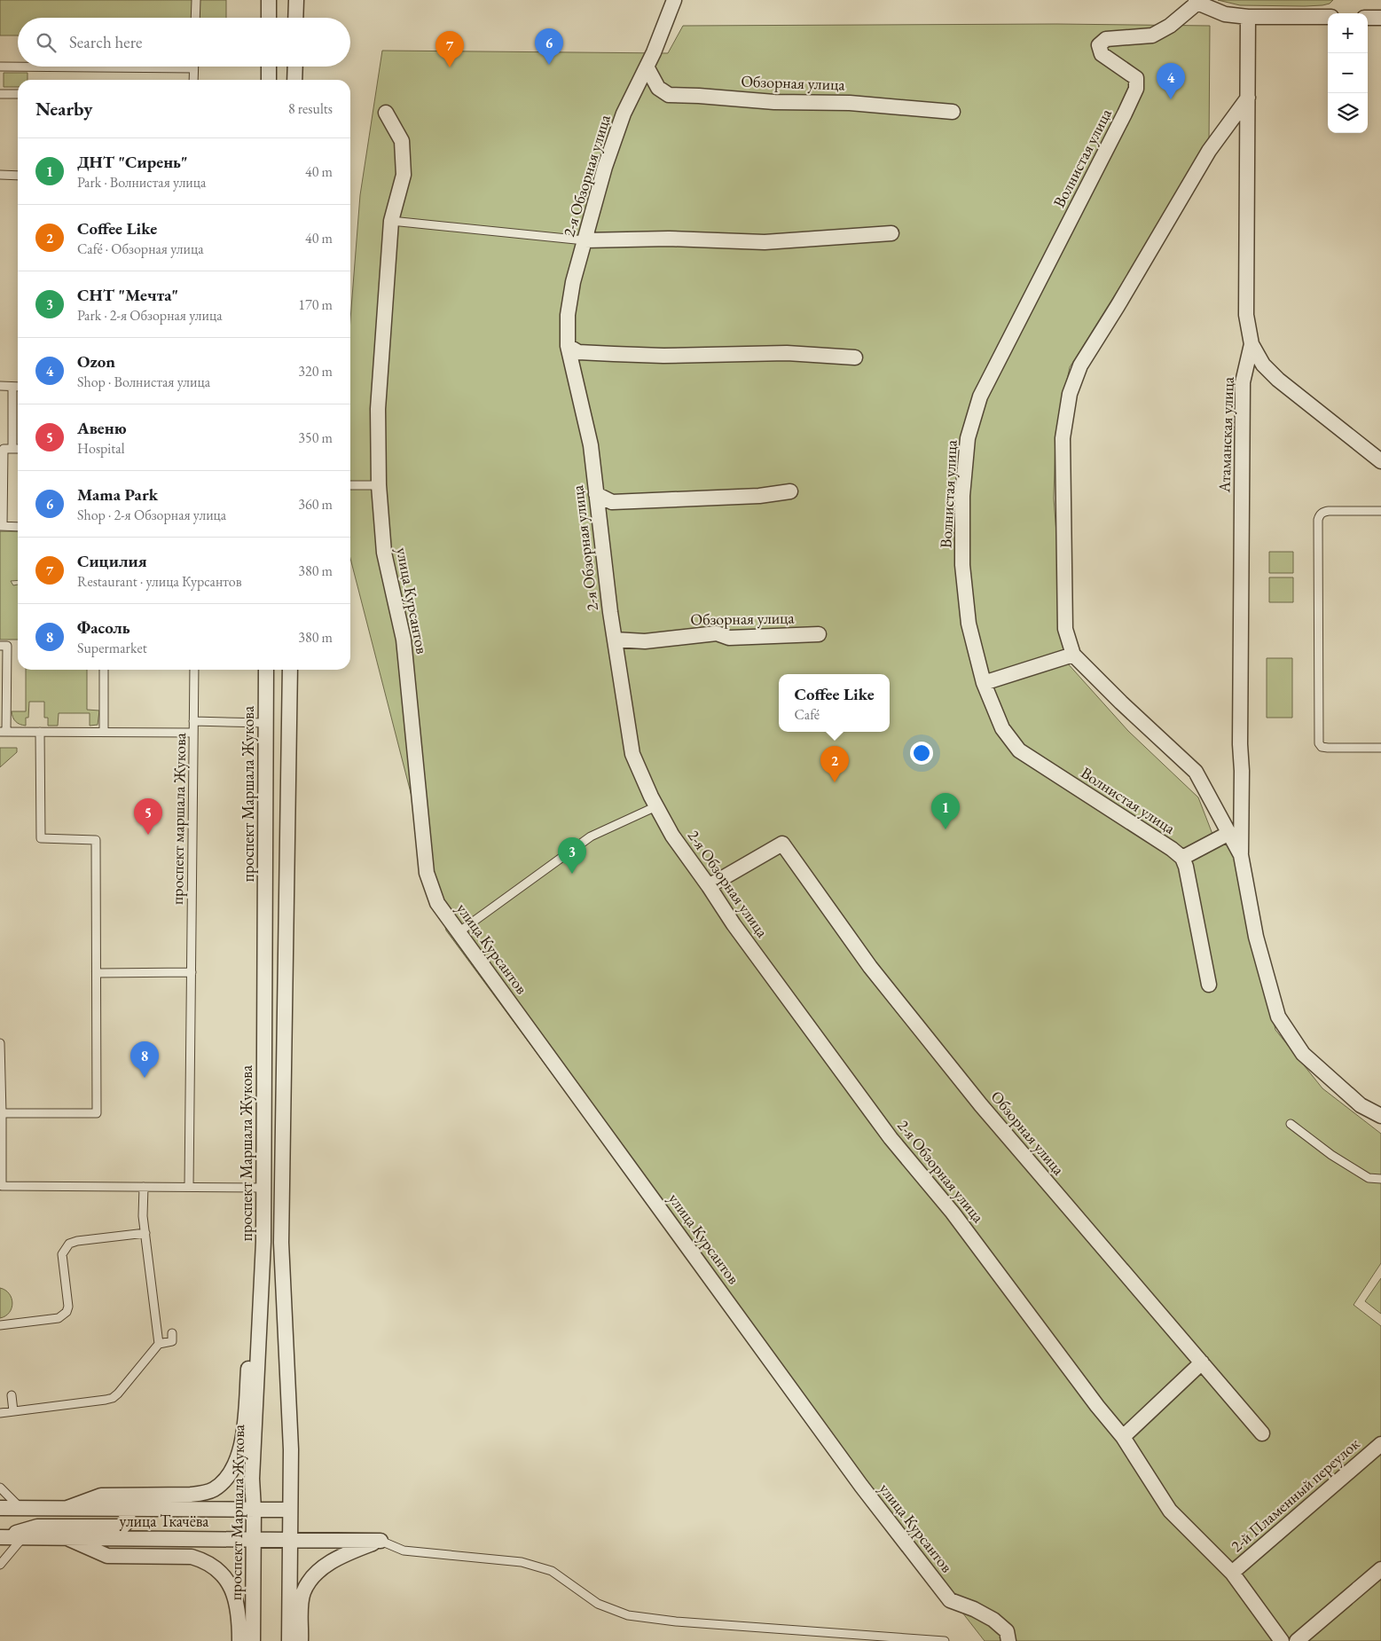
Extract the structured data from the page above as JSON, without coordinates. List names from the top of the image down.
{
  "streets": {
    "street": [
      "Обзорная улица",
      "Волнистая улица",
      "2-я Обзорная улица",
      "Атаманская улица",
      "улица Курсантов",
      "проспект Маршала Жукова",
      "2-й Пламенный переулок",
      "улица Ткачёва"
    ],
    "lane": ["проспект маршала Жукова"]
  },
  "crossings": [
    ["Обзорная улица", "2-я Обзорная улица"],
    ["2-я Обзорная улица", "2-й Пламенный переулок"],
    ["проспект Маршала Жукова", "улица Ткачёва"]
  ],
  "page": {
    "map_buttons": ["+", "−"],
    "search": "Search here",
    "pins": [
      "6",
      "7",
      "4",
      "2",
      "1",
      "5",
      "3",
      "8"
    ],
    "heading": ["Nearby", "8 results"],
    "list": [
      {
        "mark": "1",
        "name": "ДНТ \"Сирень\"",
        "note": "Park · Волнистая улица",
        "value": "40 m"
      },
      {
        "mark": "2",
        "name": "Coffee Like",
        "note": "Café · Обзорная улица",
        "value": "40 m"
      },
      {
        "mark": "3",
        "name": "СНТ \"Мечта\"",
        "note": "Park · 2-я Обзорная улица",
        "value": "170 m"
      },
      {
        "mark": "4",
        "name": "Ozon",
        "note": "Shop · Волнистая улица",
        "value": "320 m"
      },
      {
        "mark": "5",
        "name": "Авеню",
        "note": "Hospital",
        "value": "350 m"
      },
      {
        "mark": "6",
        "name": "Mama Park",
        "note": "Shop · 2-я Обзорная улица",
        "value": "360 m"
      },
      {
        "mark": "7",
        "name": "Сицилия",
        "note": "Restaurant · улица Курсантов",
        "value": "380 m"
      },
      {
        "mark": "8",
        "name": "Фасоль",
        "note": "Supermarket",
        "value": "380 m"
      }
    ],
    "popup": ["Coffee Like", "Café"]
  }
}
